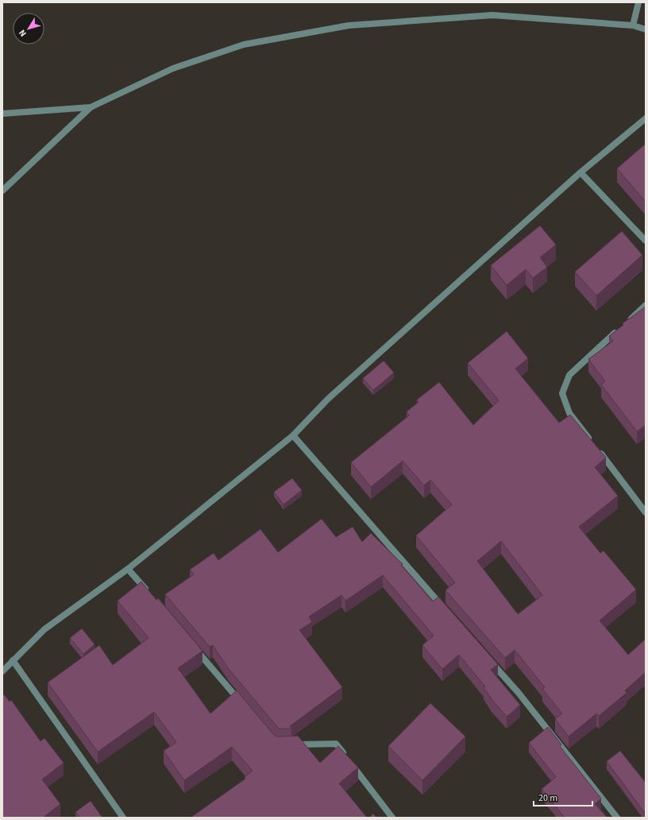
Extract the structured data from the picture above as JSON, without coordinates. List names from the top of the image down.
{
  "scale_bar": "20 m",
  "north": "bottom left"
}
